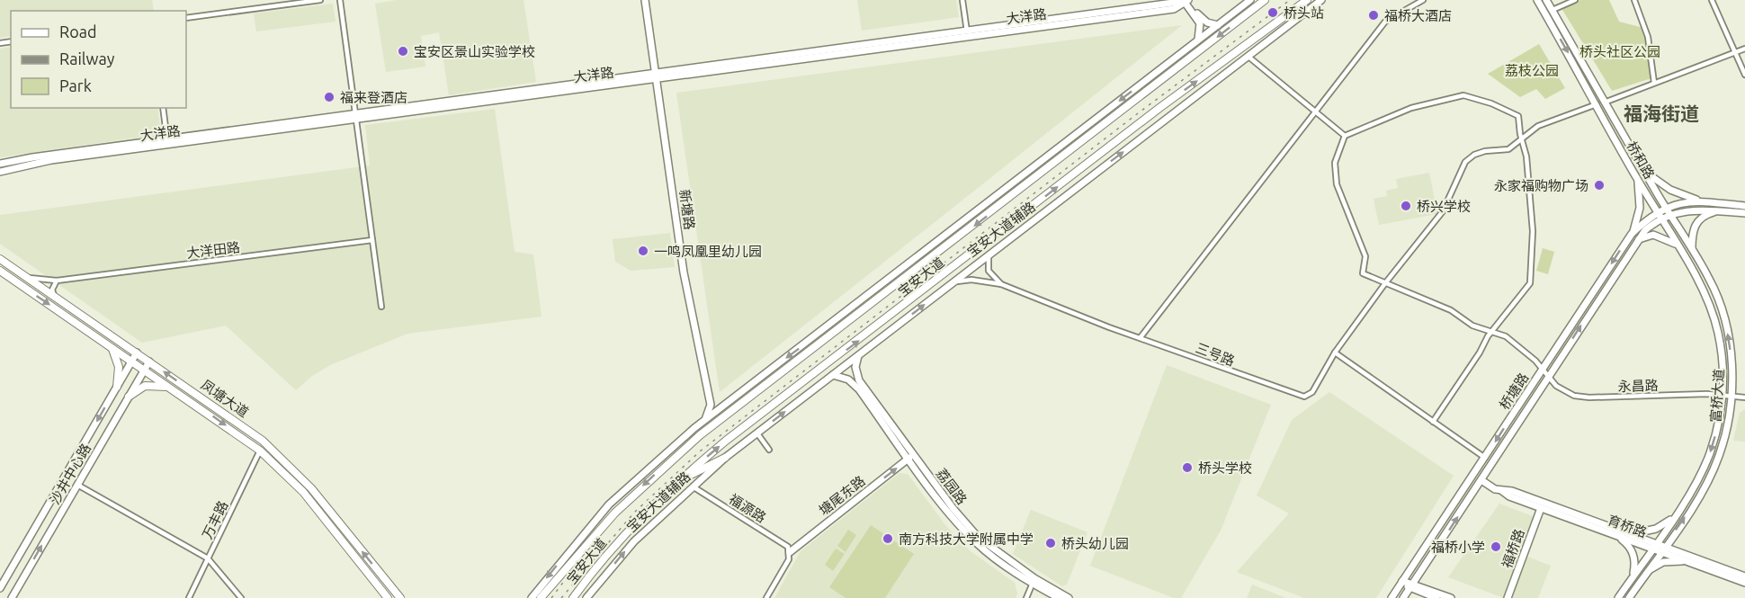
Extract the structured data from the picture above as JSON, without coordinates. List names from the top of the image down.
{
  "streets": {
    "main road": ["宝安大道", "凤塘大道"],
    "street": [
      "大洋路",
      "桥和路",
      "新塘路",
      "宝安大道辅路",
      "大洋田路",
      "三号路",
      "永昌路",
      "桥塘路",
      "富桥大道",
      "沙井中心路",
      "荔园路",
      "塘尾东路",
      "福源路",
      "万丰路",
      "育桥路",
      "福桥路"
    ]
  },
  "crossings": [
    ["大洋路", "新塘路"],
    ["桥和路", "桥塘路"],
    ["桥和路", "富桥大道"],
    ["宝安大道辅路", "三号路"],
    ["宝安大道辅路", "荔园路"],
    ["宝安大道辅路", "福源路"],
    ["大洋田路", "凤塘大道"],
    ["永昌路", "桥塘路"],
    ["永昌路", "富桥大道"],
    ["桥塘路", "富桥大道"],
    ["桥塘路", "育桥路"],
    ["富桥大道", "育桥路"],
    ["凤塘大道", "沙井中心路"],
    ["凤塘大道", "万丰路"],
    ["荔园路", "塘尾东路"],
    ["塘尾东路", "福源路"],
    ["育桥路", "福桥路"]
  ],
  "one_way": ["塘尾东路"],
  "districts": ["福海街道"],
  "parks": ["桥头社区公园", "荔枝公园"],
  "places": [
    "桥头站",
    "福桥大酒店",
    "宝安区景山实验学校",
    "福来登酒店",
    "永家福购物广场",
    "桥兴学校",
    "一鸣凤凰里幼儿园",
    "桥头学校",
    "南方科技大学附属中学",
    "桥头幼儿园",
    "福桥小学"
  ],
  "legend": ["Road", "Railway", "Park"]
}
